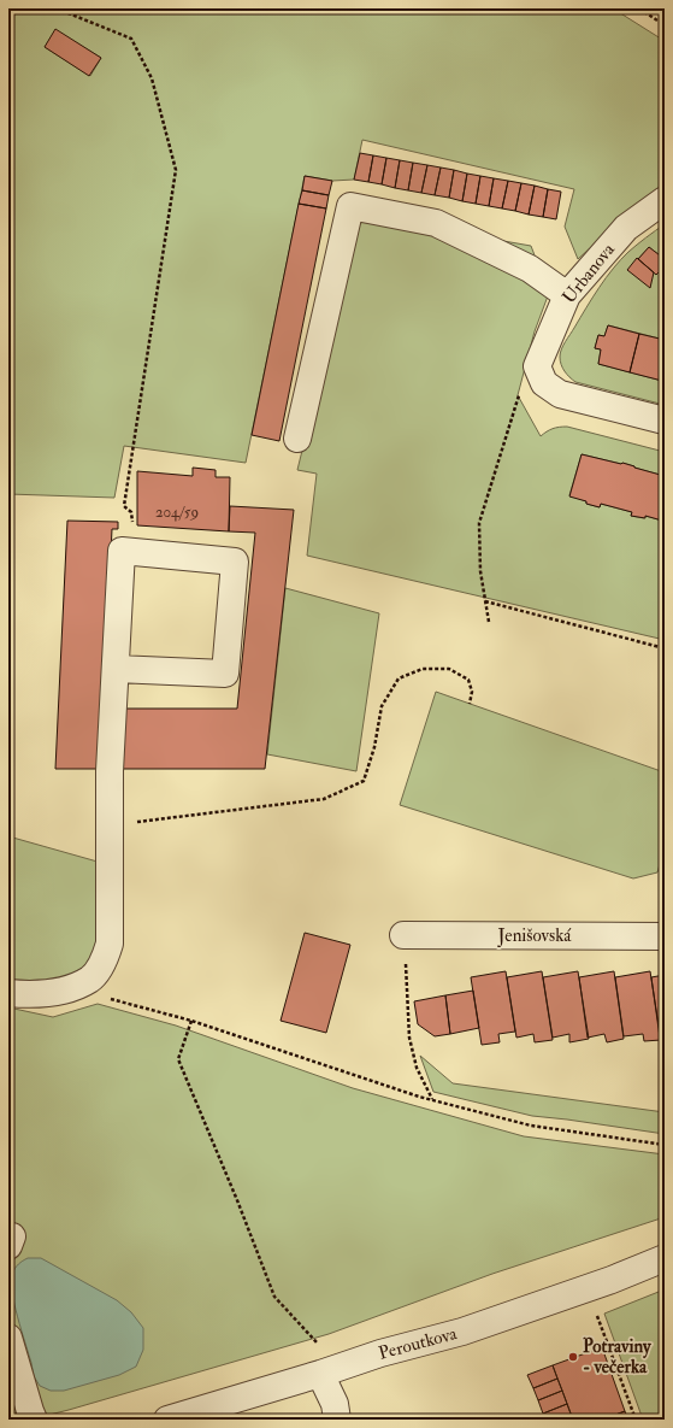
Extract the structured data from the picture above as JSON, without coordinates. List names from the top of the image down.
{
  "streets": {
    "street": ["Urbanova", "Jenišovská", "Peroutkova"]
  },
  "places": ["Potraviny - večerka"],
  "house_numbers": ["204/59"]
}
